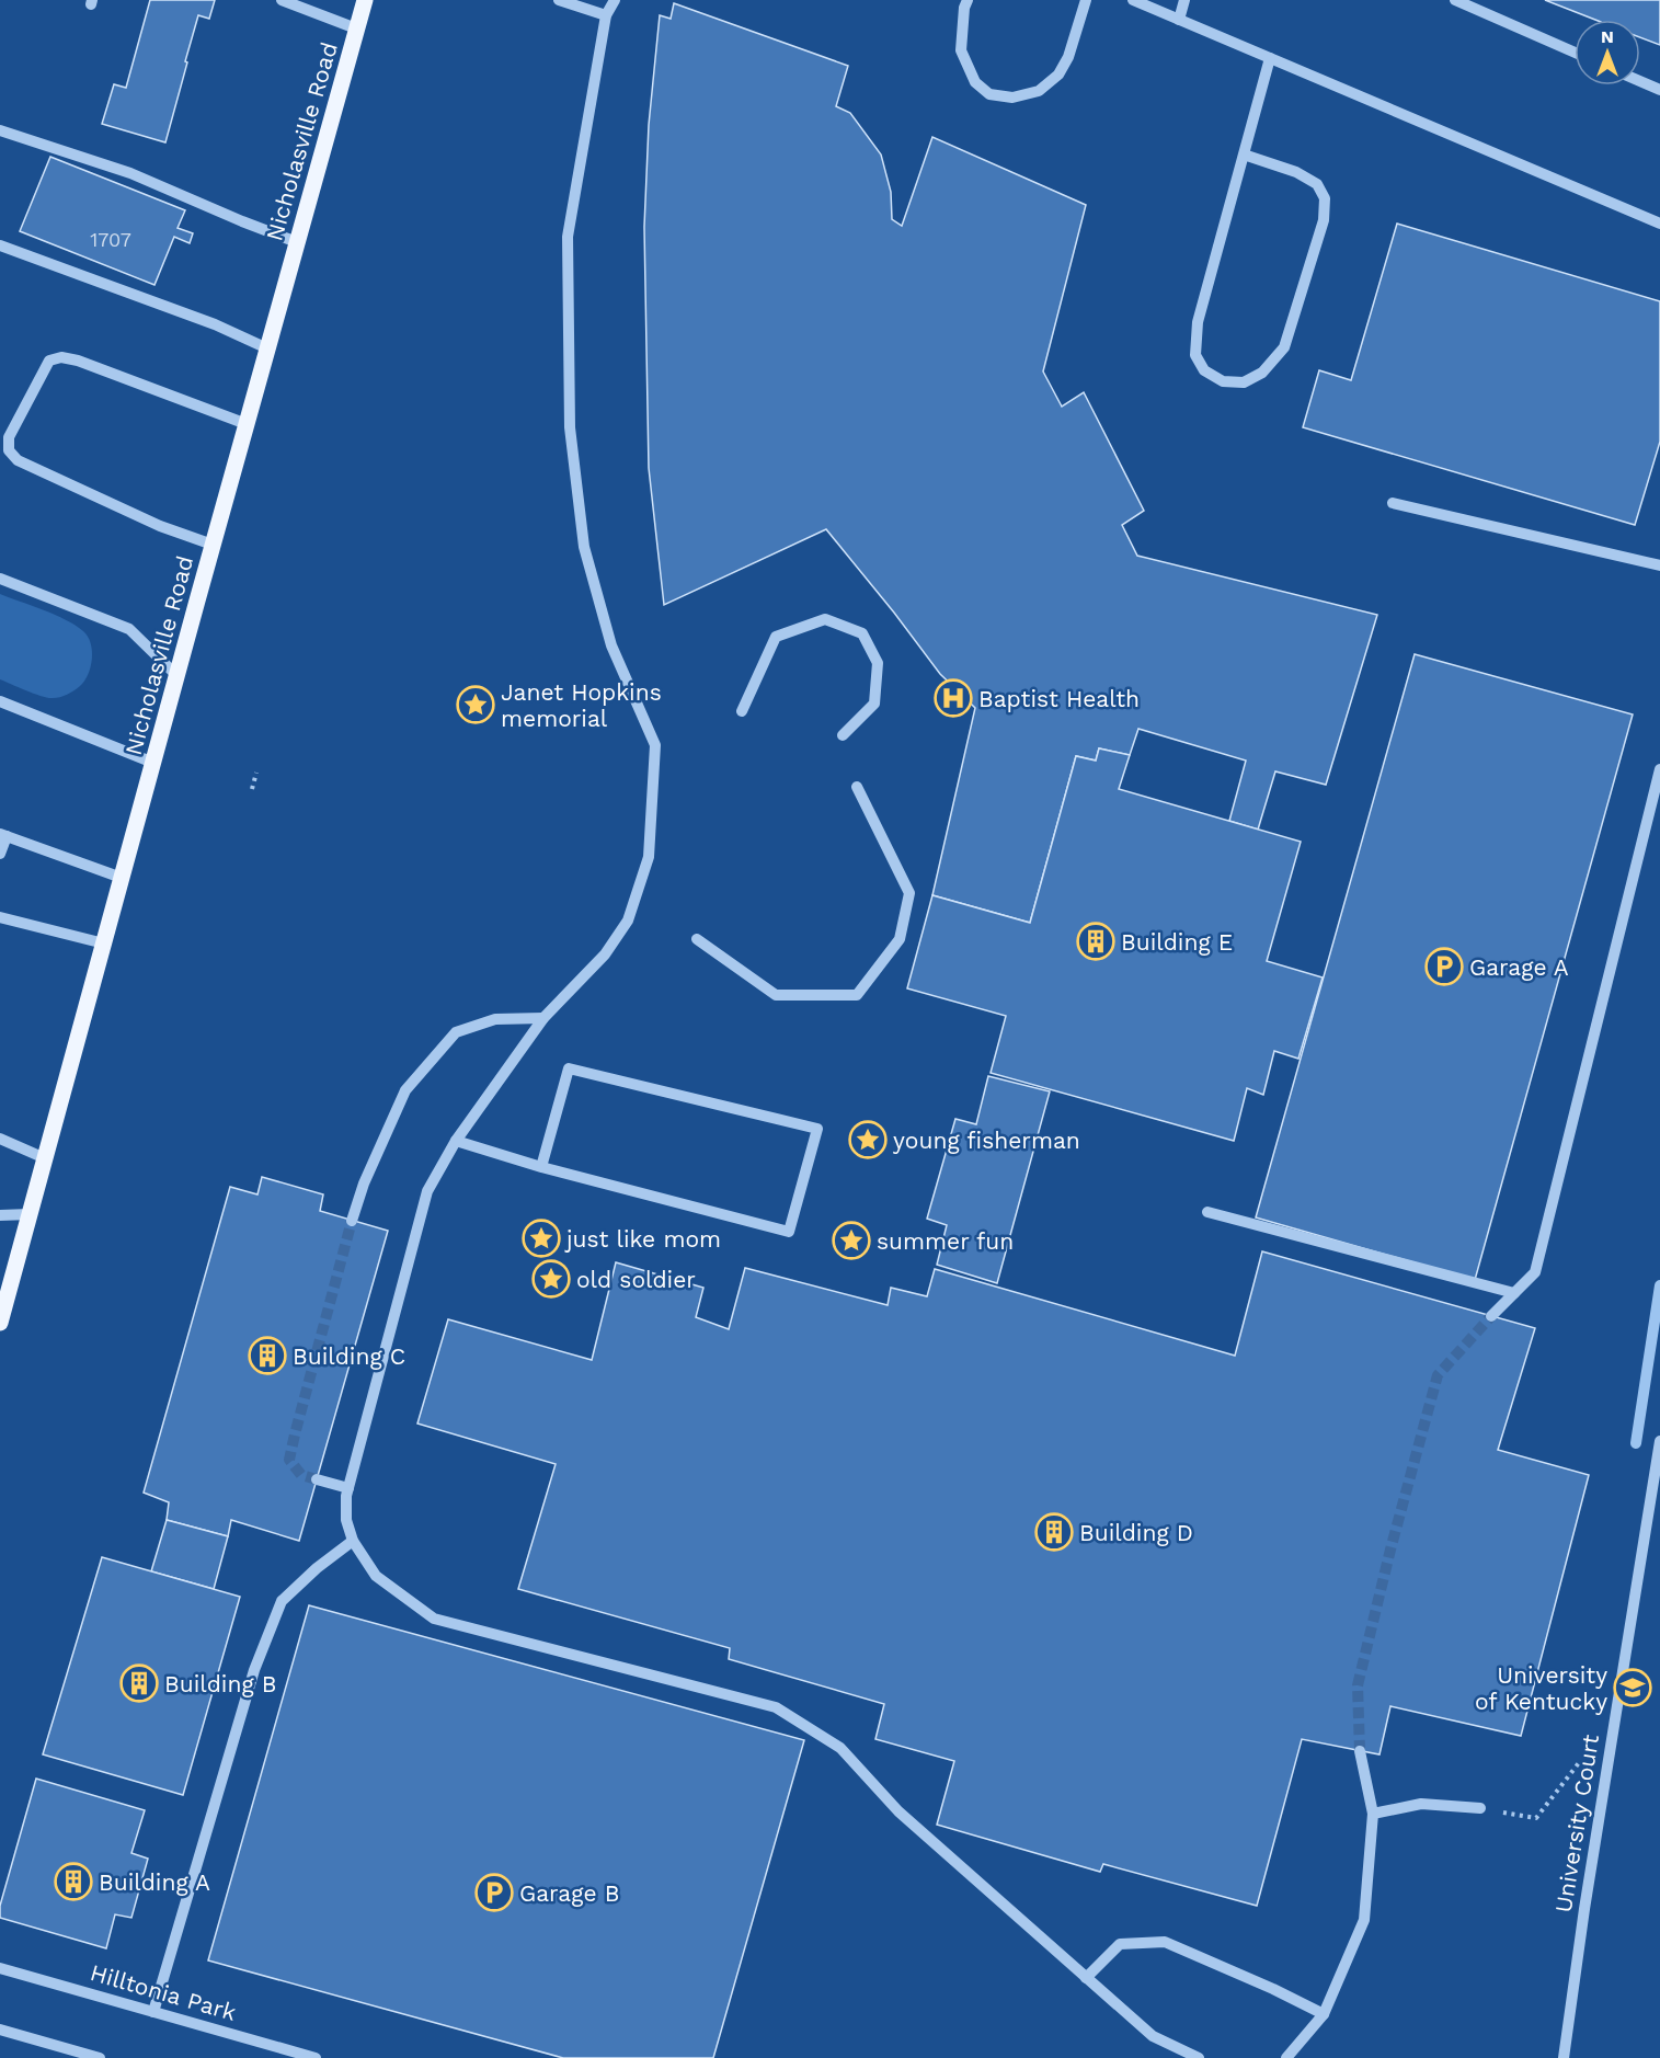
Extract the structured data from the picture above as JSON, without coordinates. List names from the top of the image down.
{
  "streets": {
    "main road": ["Nicholasville Road"],
    "street": ["University Court", "Hilltonia Park"]
  },
  "places": {
    "hospital": ["Baptist Health"],
    "place": [
      "Janet Hopkins memorial",
      "young fisherman",
      "just like mom",
      "summer fun",
      "old soldier"
    ],
    "building": [
      "Building E",
      "Building C",
      "Building D",
      "Building B",
      "Building A"
    ],
    "parking": ["Garage A", "Garage B"],
    "school or university": ["University of Kentucky"]
  },
  "house_numbers": ["1707"],
  "north": "top"
}
